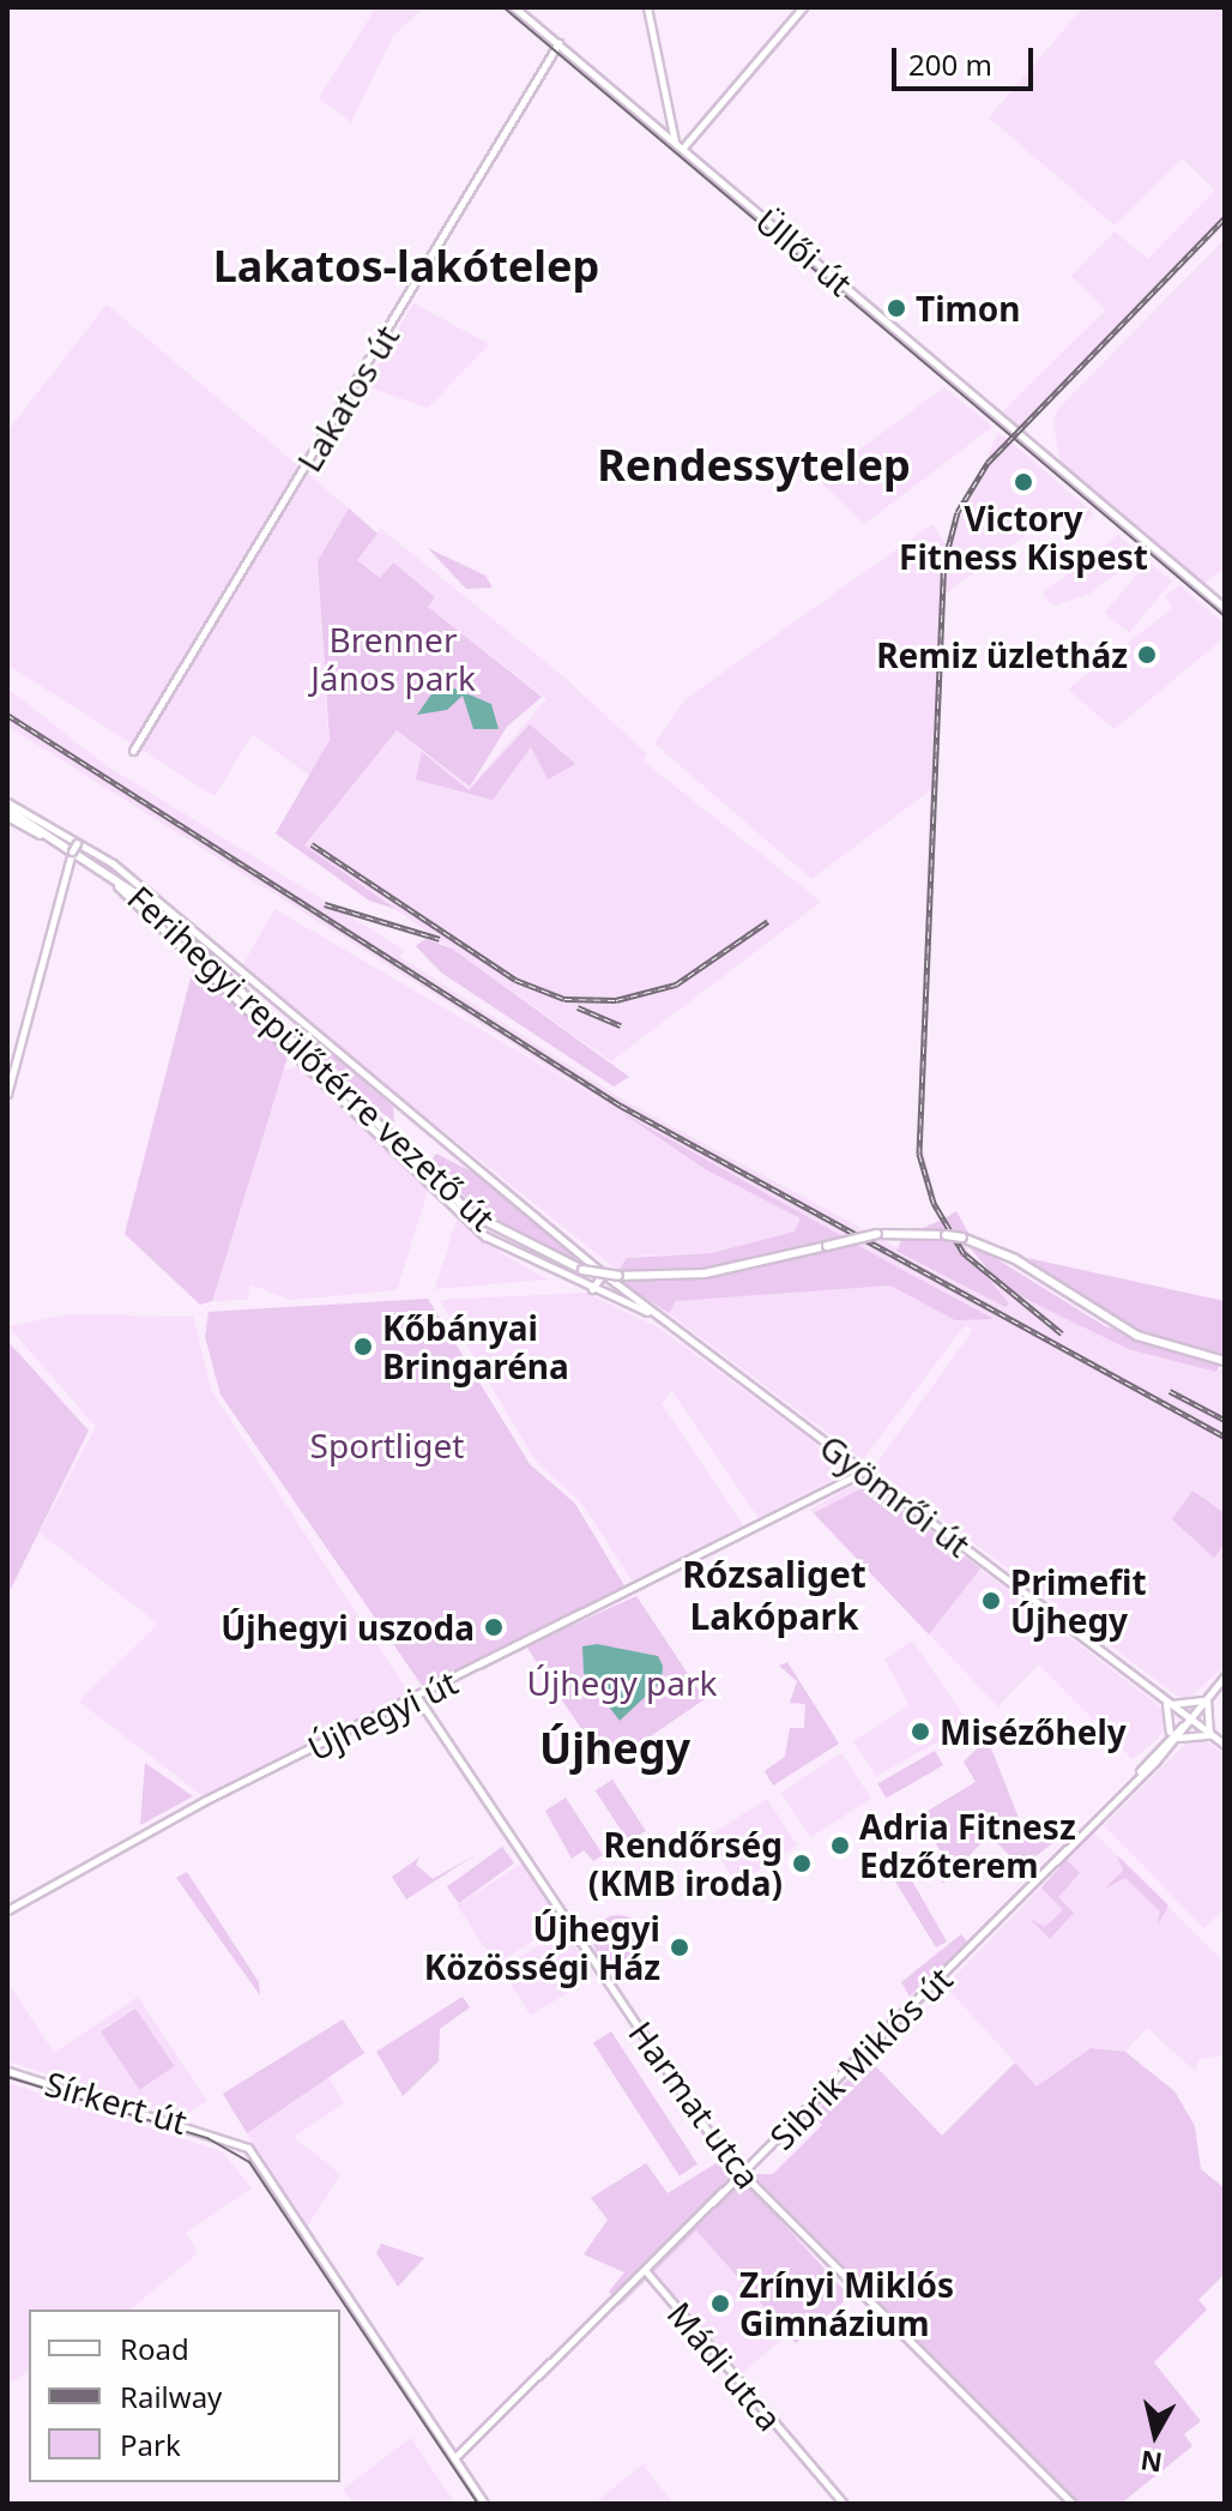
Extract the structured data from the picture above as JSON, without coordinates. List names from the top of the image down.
{
  "streets": {
    "main road": ["Ferihegyi repülőtérre vezető út"],
    "street": [
      "Üllői út",
      "Lakatos út",
      "Gyömrői út",
      "Újhegyi út",
      "Sibrik Miklós út",
      "Sírkert út",
      "Harmat utca",
      "Mádi utca"
    ]
  },
  "crossings": [
    ["Üllői út", "Lakatos út"],
    ["Ferihegyi repülőtérre vezető út", "Gyömrői út"],
    ["Gyömrői út", "Újhegyi út"],
    ["Gyömrői út", "Sibrik Miklós út"],
    ["Újhegyi út", "Harmat utca"],
    ["Sibrik Miklós út", "Sírkert út"],
    ["Sibrik Miklós út", "Harmat utca"],
    ["Sibrik Miklós út", "Mádi utca"]
  ],
  "districts": [
    "Lakatos-lakótelep",
    "Rendessytelep",
    "Rózsaliget Lakópark",
    "Újhegy"
  ],
  "parks": ["Brenner János park", "Sportliget", "Újhegy park"],
  "places": [
    "Timon",
    "Victory Fitness Kispest",
    "Remiz üzletház",
    "Kőbányai Bringaréna",
    "Primefit Újhegy",
    "Újhegyi uszoda",
    "Misézőhely",
    "Adria Fitnesz Edzőterem",
    "Rendőrség (KMB iroda)",
    "Újhegyi Közösségi Ház",
    "Zrínyi Miklós Gimnázium"
  ],
  "legend": ["Road", "Railway", "Park"],
  "scale_bar": "200 m",
  "north": "bottom"
}
